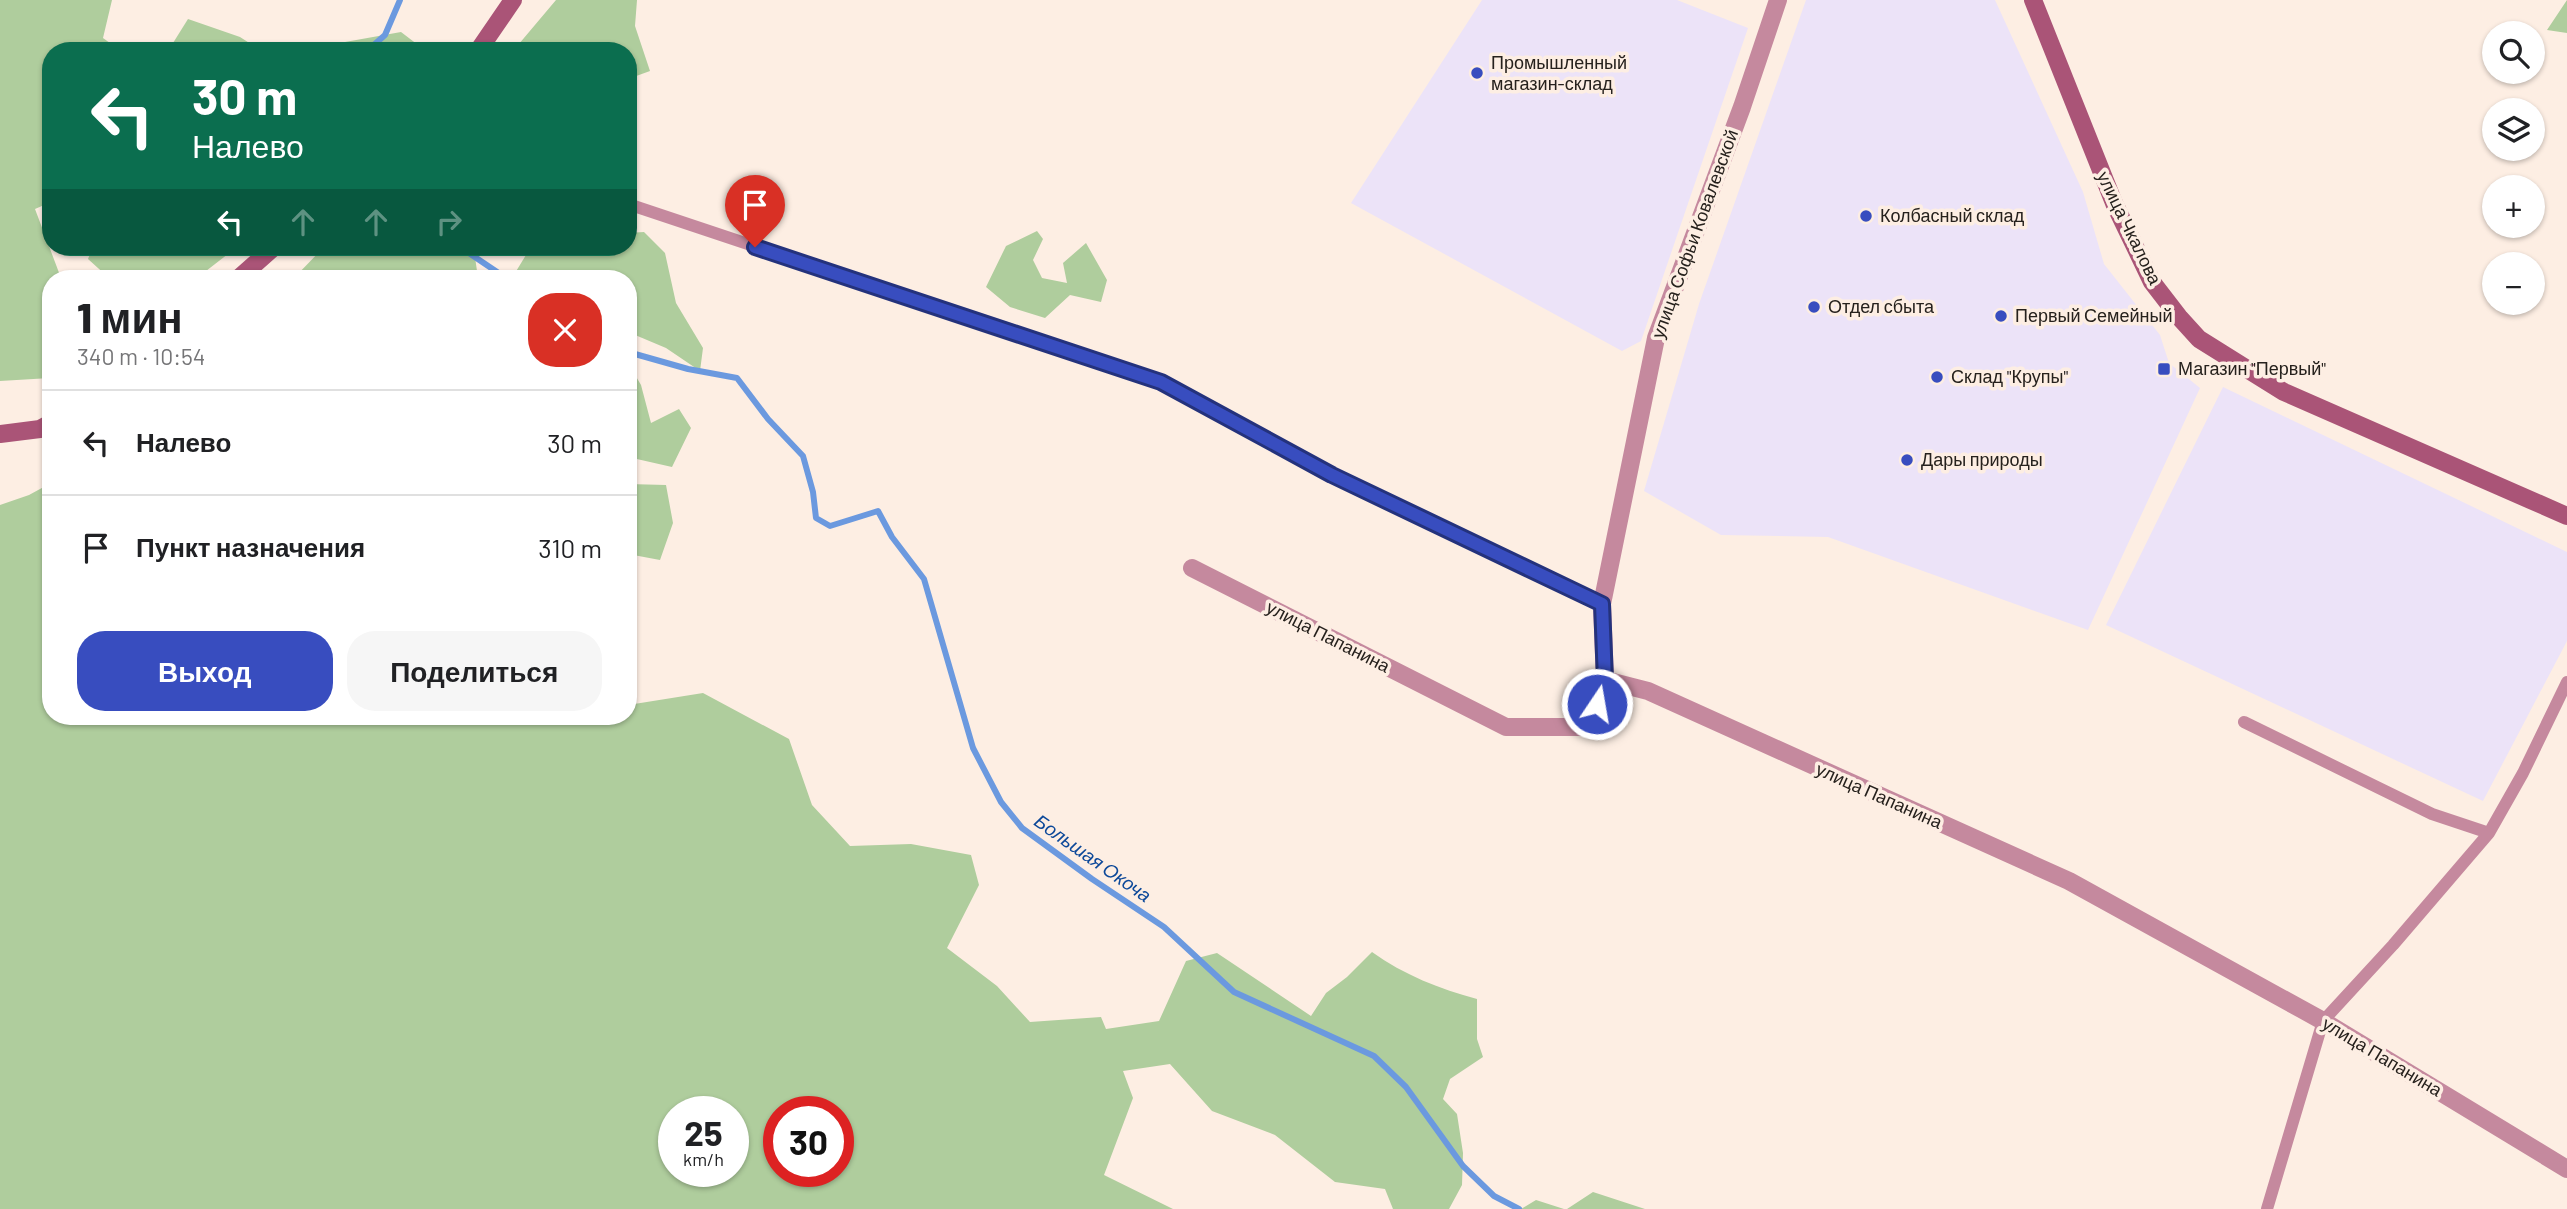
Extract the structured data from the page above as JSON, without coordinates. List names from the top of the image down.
{
  "streets": {
    "street": ["улица Чкалова", "улица Софьи Ковалевской", "улица Папанина"]
  },
  "crossings": [
    ["улица Софьи Ковалевской", "улица Папанина"]
  ],
  "water": ["Большая Окоча"],
  "places": {
    "other": [
      "Промышленный магазин-склад",
      "Колбасный склад",
      "Отдел сбыта",
      "Первый Семейный",
      "Склад \"Крупы\"",
      "Дары природы"
    ],
    "transit": ["Магазин \"Первый\""]
  },
  "page": {
    "map_buttons": ["+", "−"],
    "turn": ["30 m", "Налево"],
    "heading": ["1 мин", "340 m · 10:54"],
    "list": [
      {
        "name": "Налево",
        "value": "30 m"
      },
      {
        "name": "Пункт назначения",
        "value": "310 m"
      }
    ],
    "buttons": ["Выход", "Поделиться"],
    "speed": "25 km/h",
    "limit": "30"
  }
}
